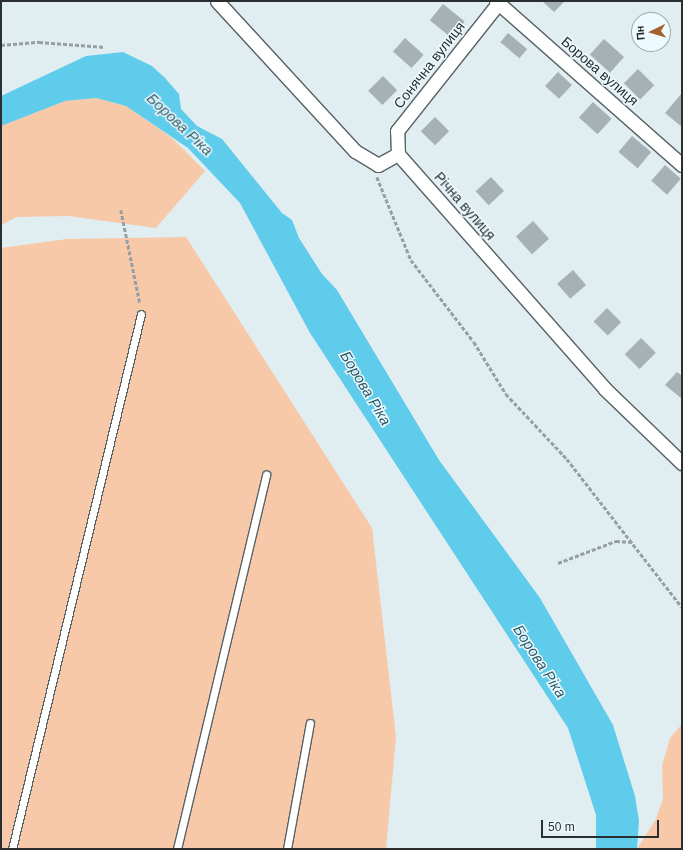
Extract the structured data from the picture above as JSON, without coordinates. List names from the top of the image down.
{
  "streets": {
    "street": ["Сонячна вулиця", "Борова вулиця", "Річна вулиця"]
  },
  "crossings": [
    ["Сонячна вулиця", "Борова вулиця"],
    ["Сонячна вулиця", "Річна вулиця"]
  ],
  "water": ["Борова Ріка"],
  "scale_bar": "50 m",
  "north": "left"
}
